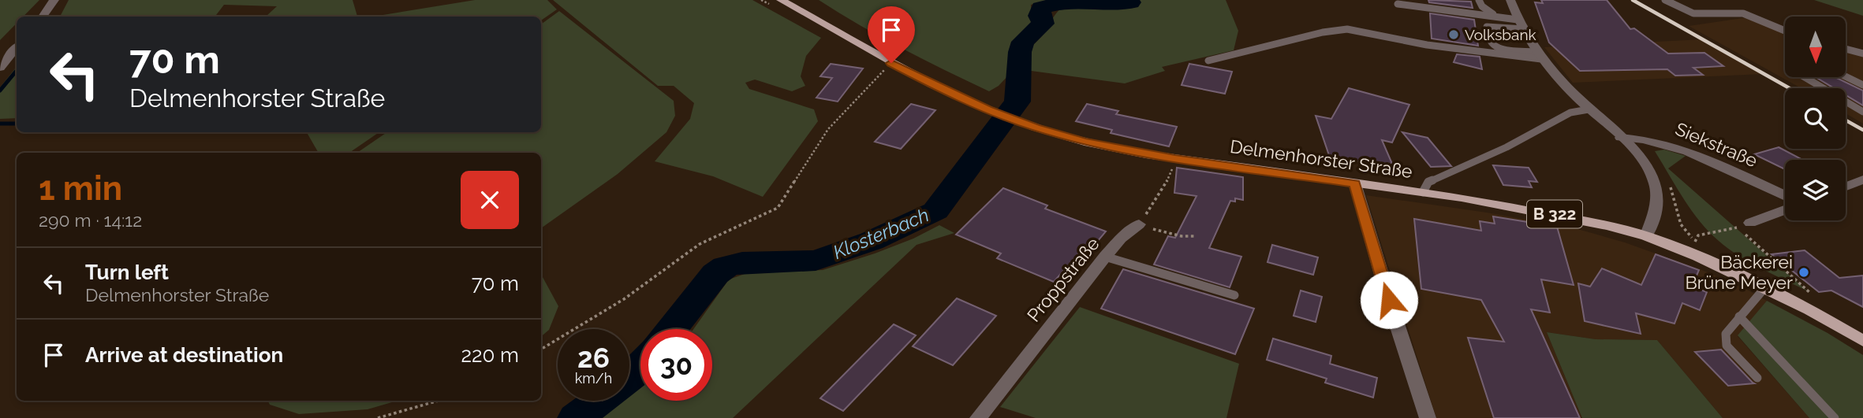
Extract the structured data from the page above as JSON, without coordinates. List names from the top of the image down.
{
  "streets": {
    "main road": ["Delmenhorster Straße", "B 322"],
    "street": ["Siekstraße", "Proppstraße"]
  },
  "water": ["Klosterbach"],
  "places": ["Volksbank", "Bäckerei Brüne Meyer"],
  "north": "bottom",
  "page": {
    "turn": ["70 m", "Delmenhorster Straße"],
    "heading": ["1 min", "290 m · 14:12"],
    "list": [
      {
        "name": "Turn left",
        "note": "Delmenhorster Straße",
        "value": "70 m"
      },
      {
        "name": "Arrive at destination",
        "value": "220 m"
      }
    ],
    "speed": "26 km/h",
    "limit": "30"
  }
}
